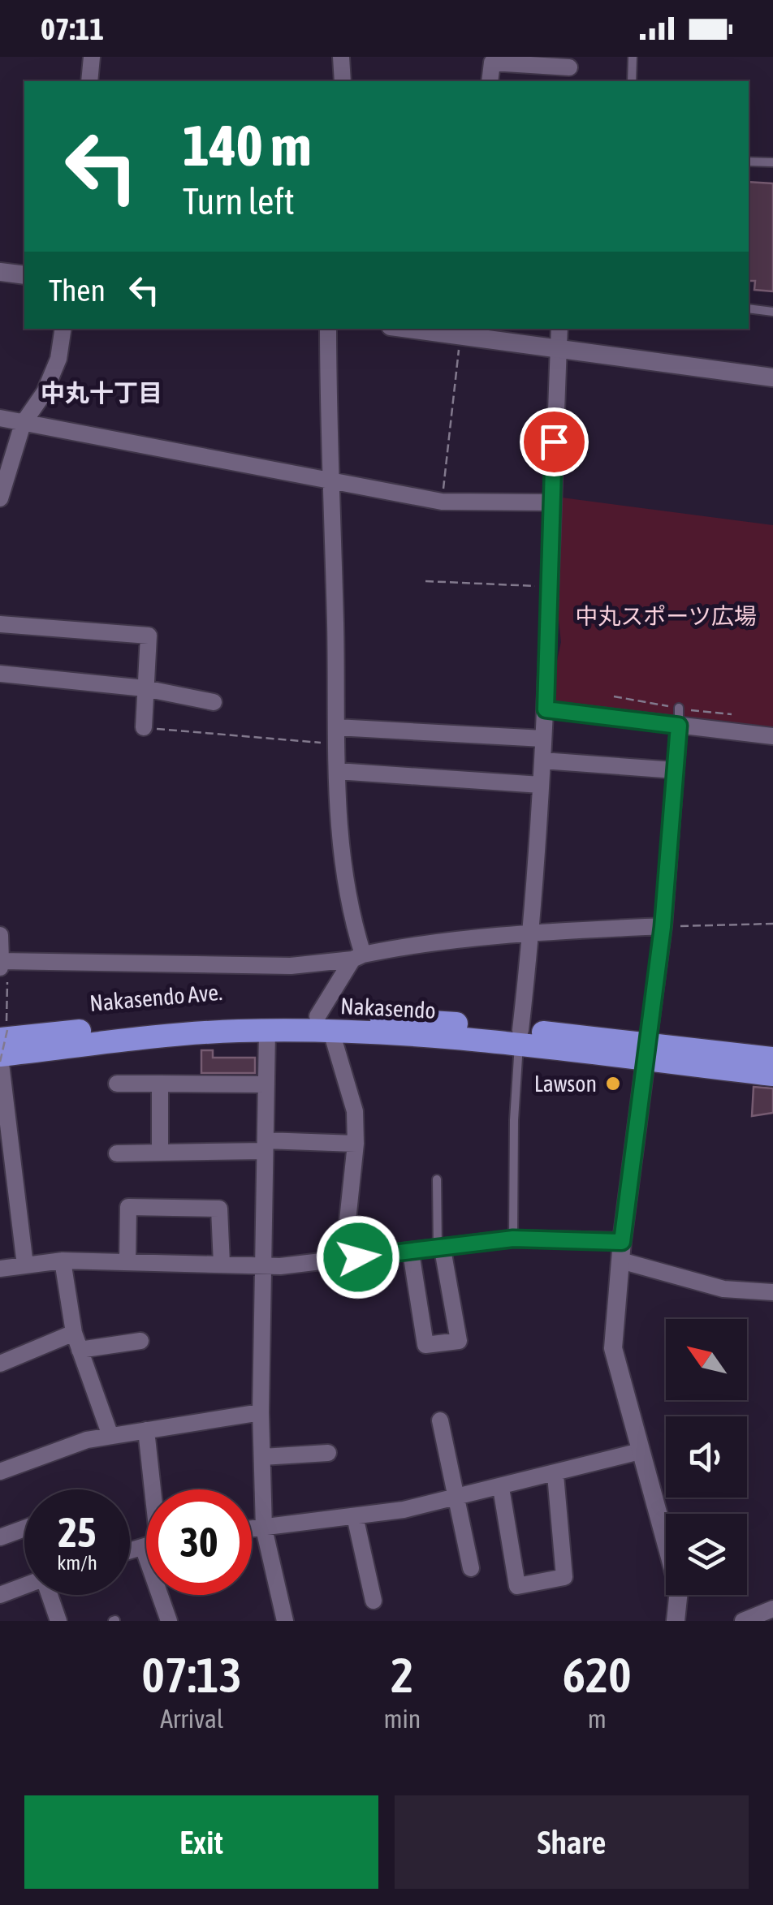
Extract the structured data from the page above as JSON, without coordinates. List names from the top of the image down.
{
  "streets": {
    "highway": ["Nakasendo Ave.", "Nakasendo"]
  },
  "crossings": [
    ["Nakasendo Ave.", "Nakasendo"]
  ],
  "districts": ["中丸十丁目"],
  "parks": ["中丸スポーツ広場"],
  "places": ["Lawson"],
  "north": "top left",
  "page": {
    "status": "07:11",
    "turn": ["140 m", "Turn left"],
    "then": "Then",
    "speed": "25 km/h",
    "limit": "30",
    "eta": [
      "07:13",
      "Arrival",
      "2",
      "min",
      "620",
      "m"
    ],
    "buttons": ["Exit", "Share"]
  }
}
